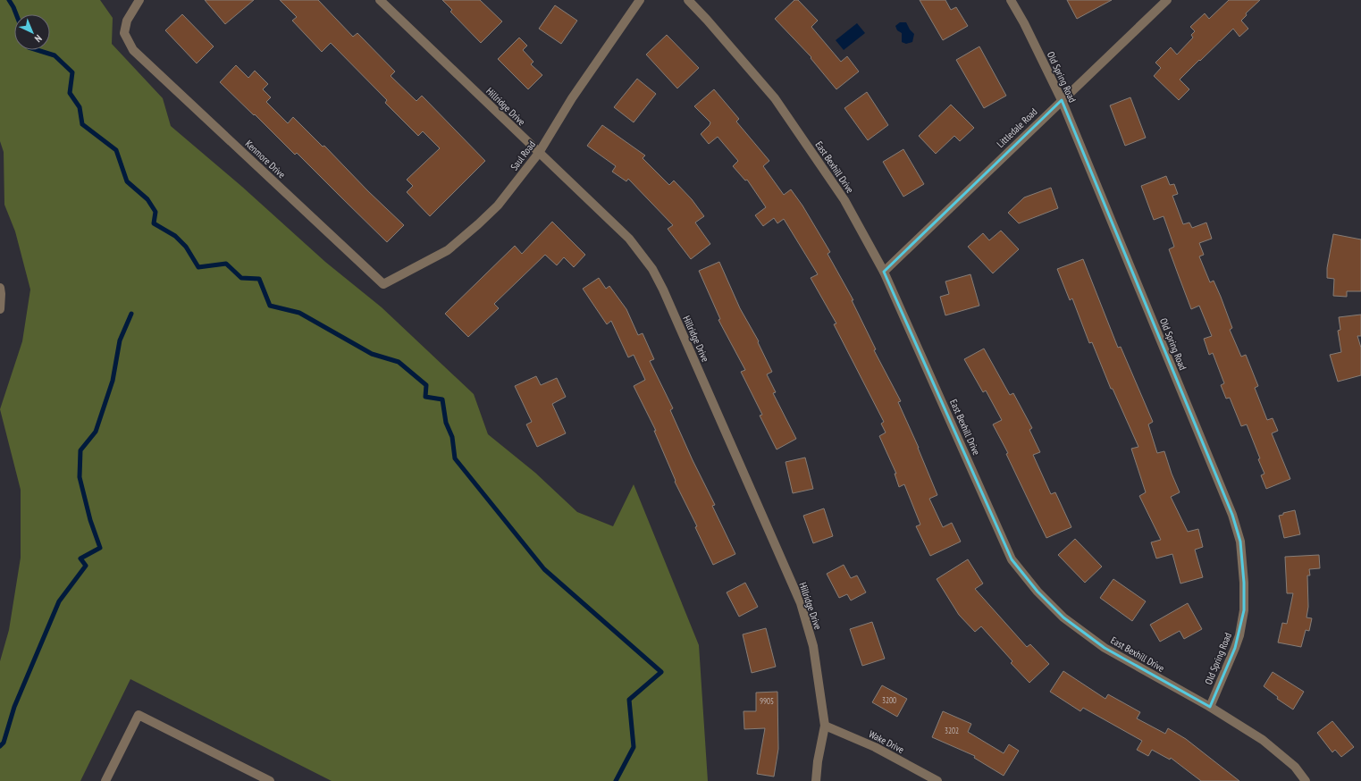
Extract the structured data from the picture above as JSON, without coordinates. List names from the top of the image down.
{
  "streets": {
    "street": [
      "Old Spring Road",
      "Hillridge Drive",
      "Littledale Road",
      "Saul Road",
      "Kenmore Drive",
      "East Bexhill Drive",
      "Wake Drive"
    ]
  },
  "crossings": [
    ["Old Spring Road", "Littledale Road"],
    ["Old Spring Road", "East Bexhill Drive"],
    ["Hillridge Drive", "Saul Road"],
    ["Hillridge Drive", "Wake Drive"],
    ["Littledale Road", "East Bexhill Drive"],
    ["Saul Road", "Kenmore Drive"]
  ],
  "house_numbers": ["3200", "9905", "3202"],
  "north": "bottom right"
}
